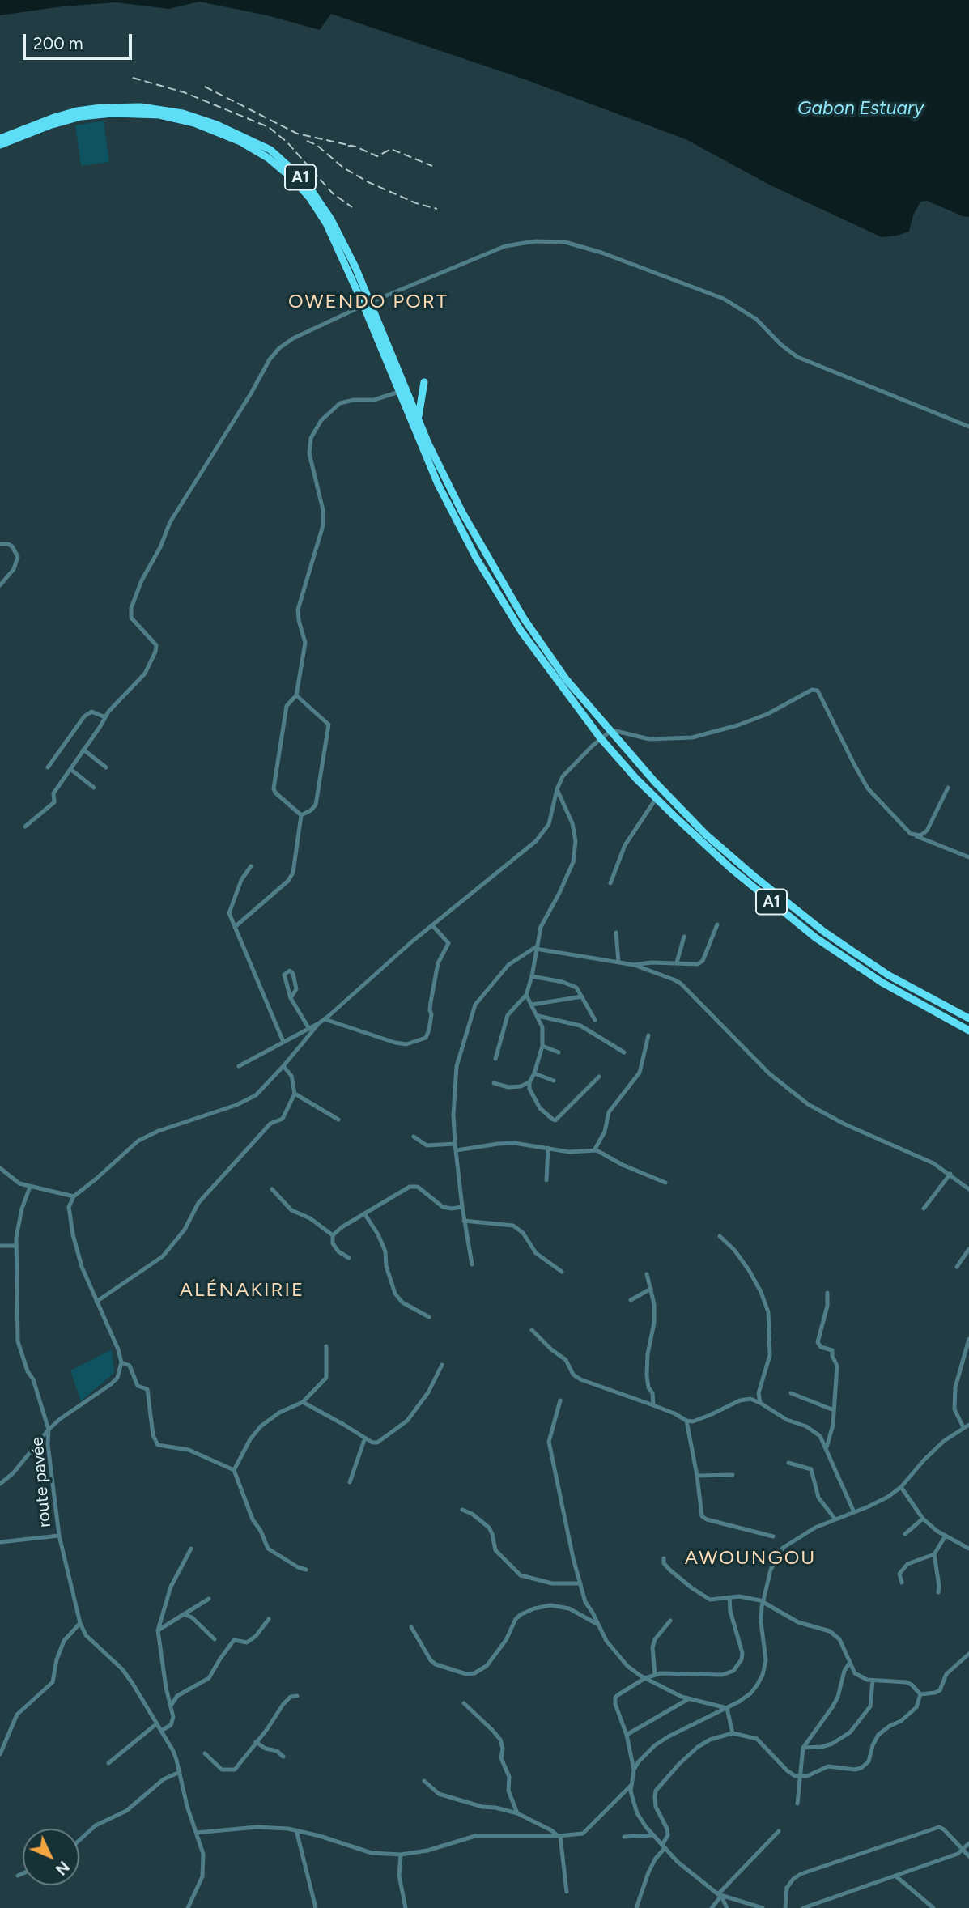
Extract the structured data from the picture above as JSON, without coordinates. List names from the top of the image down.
{
  "streets": {
    "highway": ["A1"],
    "street": ["route pavée"]
  },
  "districts": ["OWENDO PORT", "ALÉNAKIRIE", "AWOUNGOU"],
  "water": ["Gabon Estuary"],
  "scale_bar": "200 m",
  "north": "bottom right"
}
